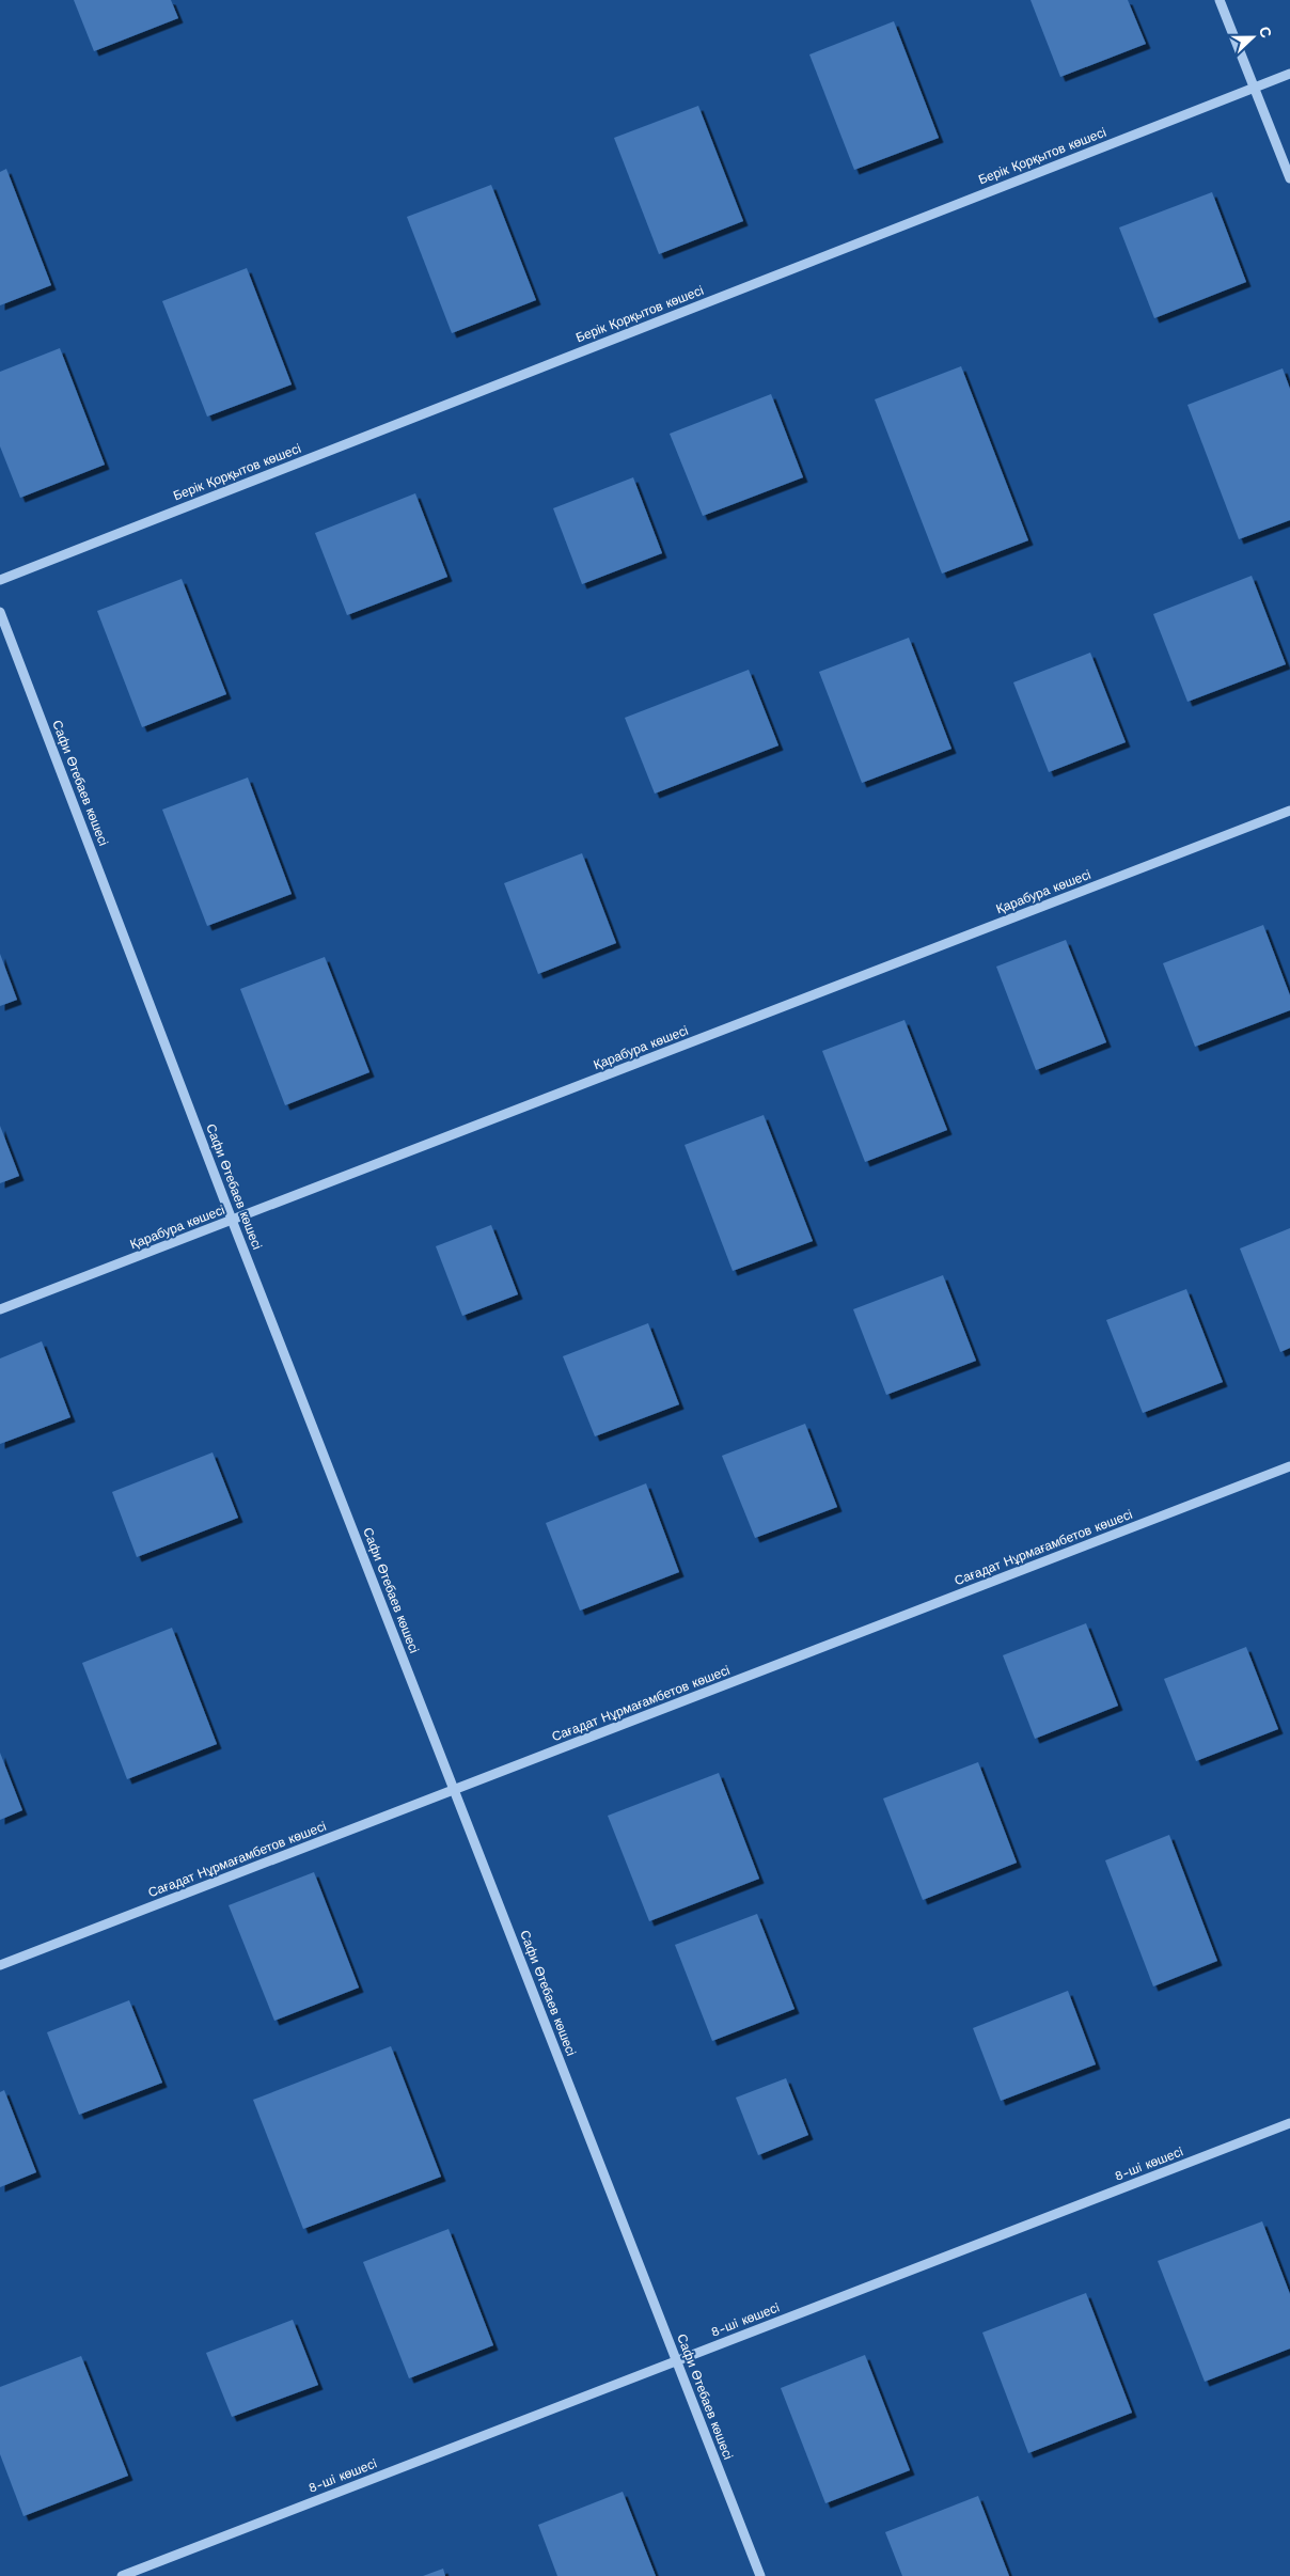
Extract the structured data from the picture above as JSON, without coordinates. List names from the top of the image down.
{
  "streets": {
    "street": [
      "Берік Қорқытов көшесі",
      "Сафи Өтебаев көшесі",
      "Қарабура көшесі",
      "Сағадат Нұрмағамбетов көшесі",
      "8-шi көшесi"
    ]
  },
  "crossings": [
    ["Сафи Өтебаев көшесі", "Қарабура көшесі"],
    ["Сафи Өтебаев көшесі", "Сағадат Нұрмағамбетов көшесі"],
    ["Сафи Өтебаев көшесі", "8-шi көшесi"]
  ],
  "north": "right"
}
